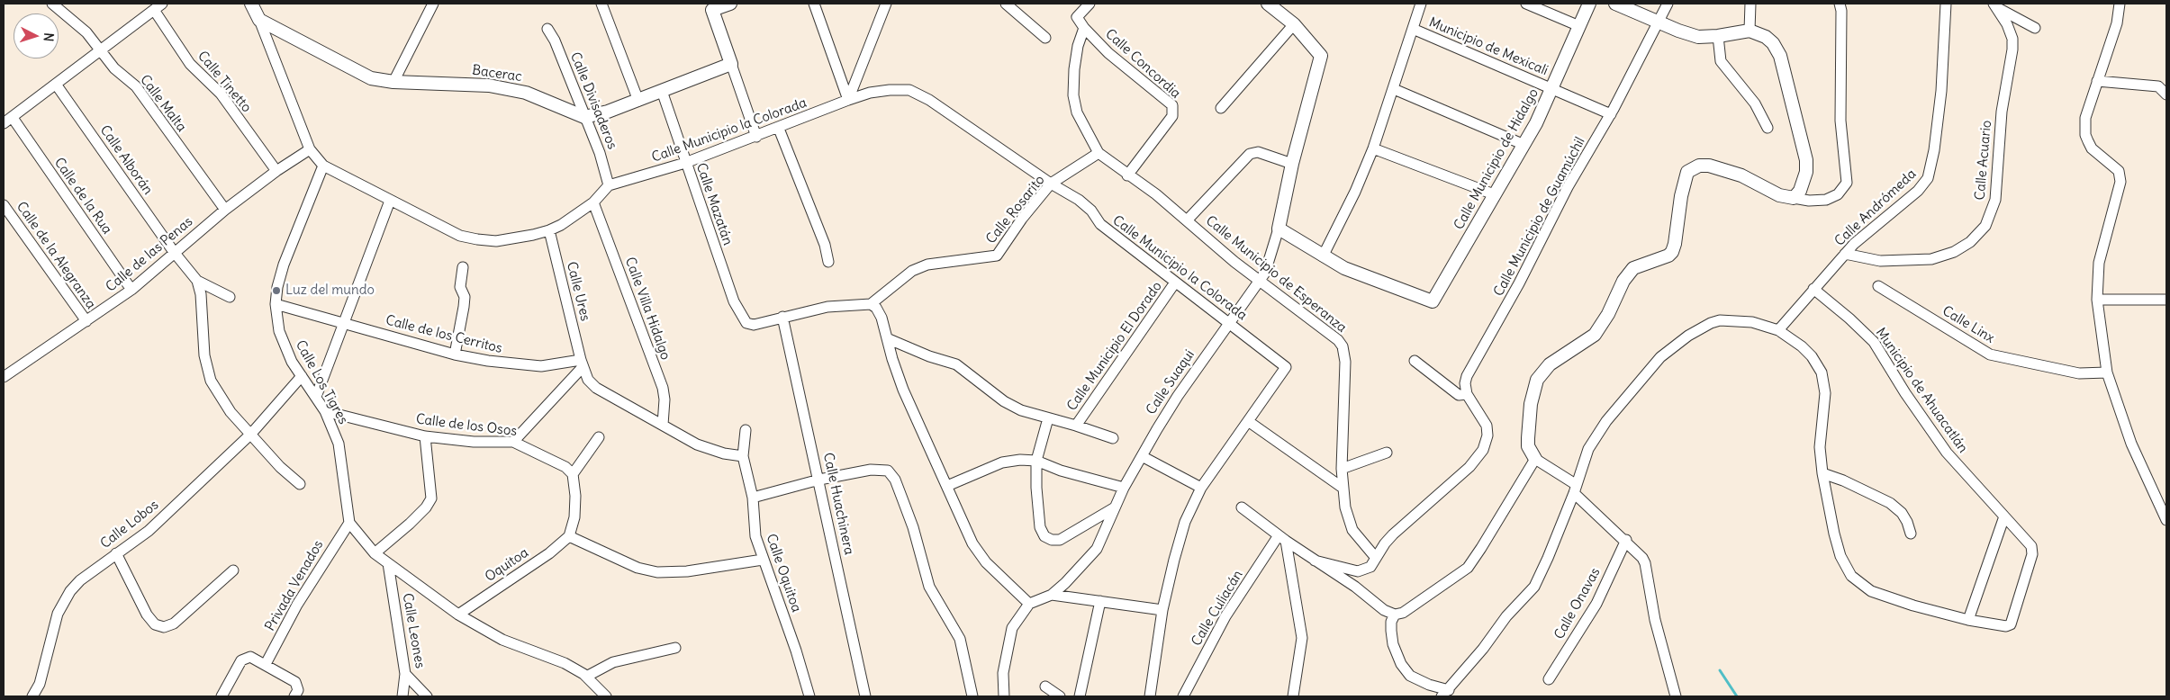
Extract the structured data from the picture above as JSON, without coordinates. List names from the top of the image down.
{
  "streets": {
    "street": [
      "Municipio de Mexicali",
      "Calle Concordia",
      "Bacerac",
      "Calle Tinetto",
      "Calle Divisaderos",
      "Calle Malta",
      "Calle Municipio la Colorada",
      "Calle Municipio de Hidalgo",
      "Calle Alborán",
      "Calle Acuario",
      "Calle de la Rua",
      "Calle Mazatán",
      "Calle Andrómeda",
      "Calle Rosarito",
      "Calle Municipio de Guamúchil",
      "Calle de las Penas",
      "Calle de la Alegranza",
      "Calle Municipio de Esperanza",
      "Calle Ures",
      "Calle Villa Hidalgo",
      "Calle Linx",
      "Calle de los Cerritos",
      "Calle Municipio El Dorado",
      "Calle Los Tigres",
      "Calle Suaqui",
      "Municipio de Ahuacatlán",
      "Calle de los Osos",
      "Calle Huachinera",
      "Calle Lobos",
      "Oquitoa",
      "Calle Oquitoa",
      "Privada Venados",
      "Calle Onavas",
      "Calle Culiacán",
      "Calle Leones"
    ]
  },
  "crossings": [
    ["Municipio de Mexicali", "Calle Municipio de Hidalgo"],
    ["Municipio de Mexicali", "Calle Municipio de Guamúchil"],
    ["Calle Concordia", "Calle Municipio de Esperanza"],
    ["Bacerac", "Calle Divisaderos"],
    ["Calle Tinetto", "Calle de las Penas"],
    ["Calle Divisaderos", "Calle Municipio la Colorada"],
    ["Calle Malta", "Calle de las Penas"],
    ["Calle Municipio la Colorada", "Calle Mazatán"],
    ["Calle Municipio la Colorada", "Calle Rosarito"],
    ["Calle Municipio la Colorada", "Calle Municipio El Dorado"],
    ["Calle Municipio la Colorada", "Calle Suaqui"],
    ["Calle Alborán", "Calle de las Penas"],
    ["Calle Acuario", "Calle Andrómeda"],
    ["Calle de la Rua", "Calle de las Penas"],
    ["Calle Mazatán", "Calle Huachinera"],
    ["Calle Andrómeda", "Municipio de Ahuacatlán"],
    ["Calle Rosarito", "Calle Municipio de Esperanza"],
    ["Calle de las Penas", "Calle de la Alegranza"],
    ["Calle Municipio de Esperanza", "Calle Suaqui"],
    ["Calle Ures", "Calle de los Cerritos"],
    ["Calle de los Cerritos", "Calle Los Tigres"],
    ["Calle Los Tigres", "Calle de los Osos"],
    ["Calle Los Tigres", "Calle Lobos"],
    ["Calle Los Tigres", "Privada Venados"]
  ],
  "places": ["Luz del mundo"],
  "north": "right"
}
